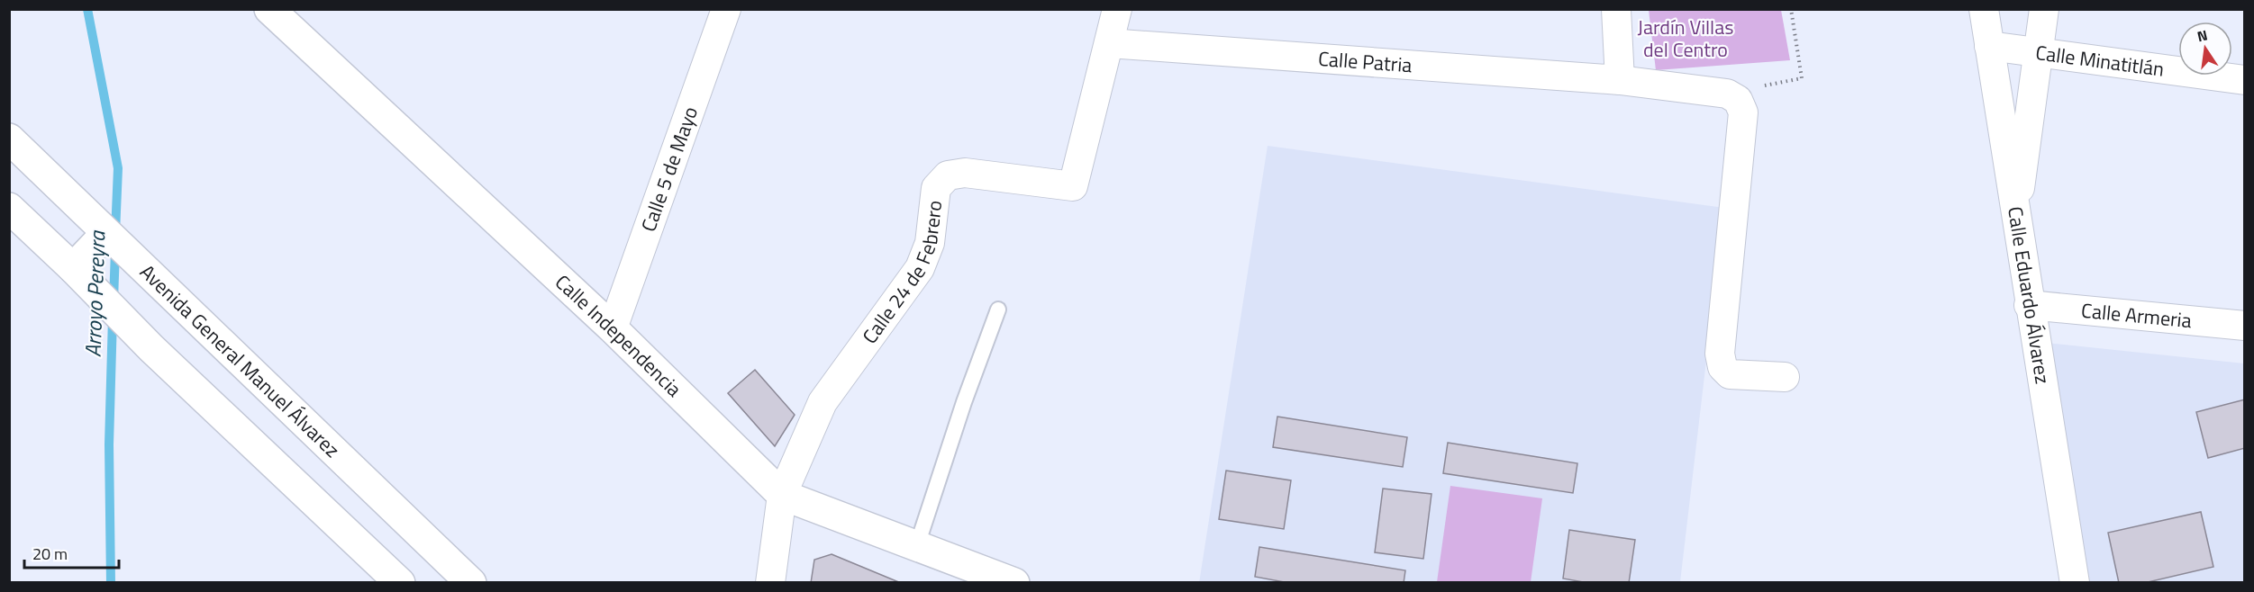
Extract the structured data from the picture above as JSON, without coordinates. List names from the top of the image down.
{
  "streets": {
    "main road": ["Calle Independencia", "Avenida General Manuel Álvarez"],
    "street": [
      "Calle Patria",
      "Calle Minatitlán",
      "Calle 5 de Mayo",
      "Calle 24 de Febrero",
      "Calle Eduardo Álvarez",
      "Calle Armeria"
    ]
  },
  "crossings": [
    ["Calle Patria", "Calle 24 de Febrero"],
    ["Calle Minatitlán", "Calle Eduardo Álvarez"],
    ["Calle 5 de Mayo", "Calle Independencia"],
    ["Calle 24 de Febrero", "Calle Independencia"],
    ["Calle Eduardo Álvarez", "Calle Armeria"]
  ],
  "water": ["Arroyo Pereyra"],
  "parks": ["Jardín Villas del Centro"],
  "scale_bar": "20 m",
  "north": "top"
}
